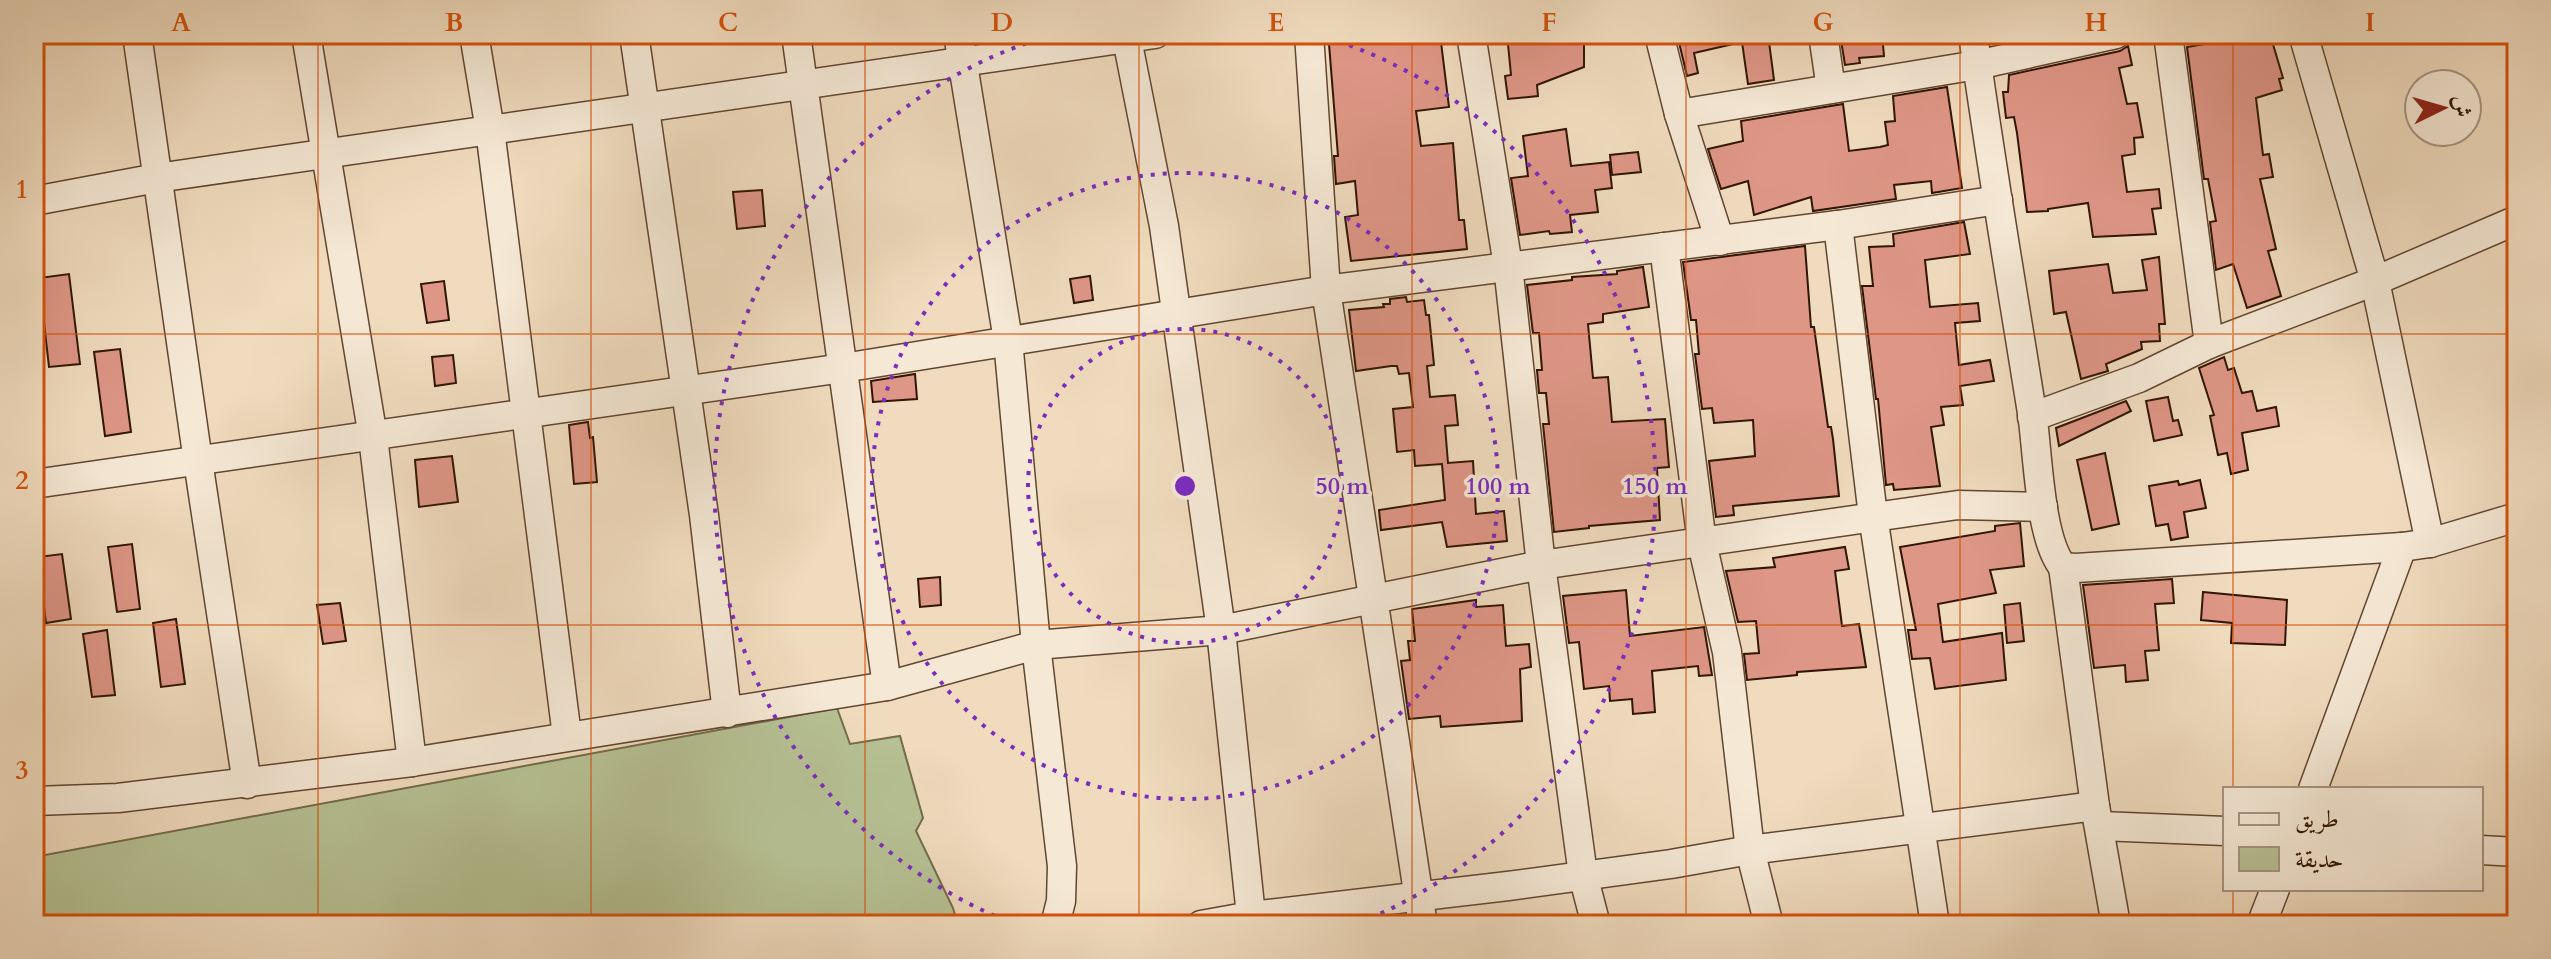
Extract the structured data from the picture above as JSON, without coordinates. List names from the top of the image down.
{
  "legend": ["طريق", "حديقة"],
  "north": "right",
  "grid": {
    "columns": [
      "A",
      "B",
      "C",
      "D",
      "E",
      "F",
      "G",
      "H",
      "I"
    ],
    "rows": ["1", "2", "3"]
  },
  "rings": ["50 m", "100 m", "150 m"]
}
